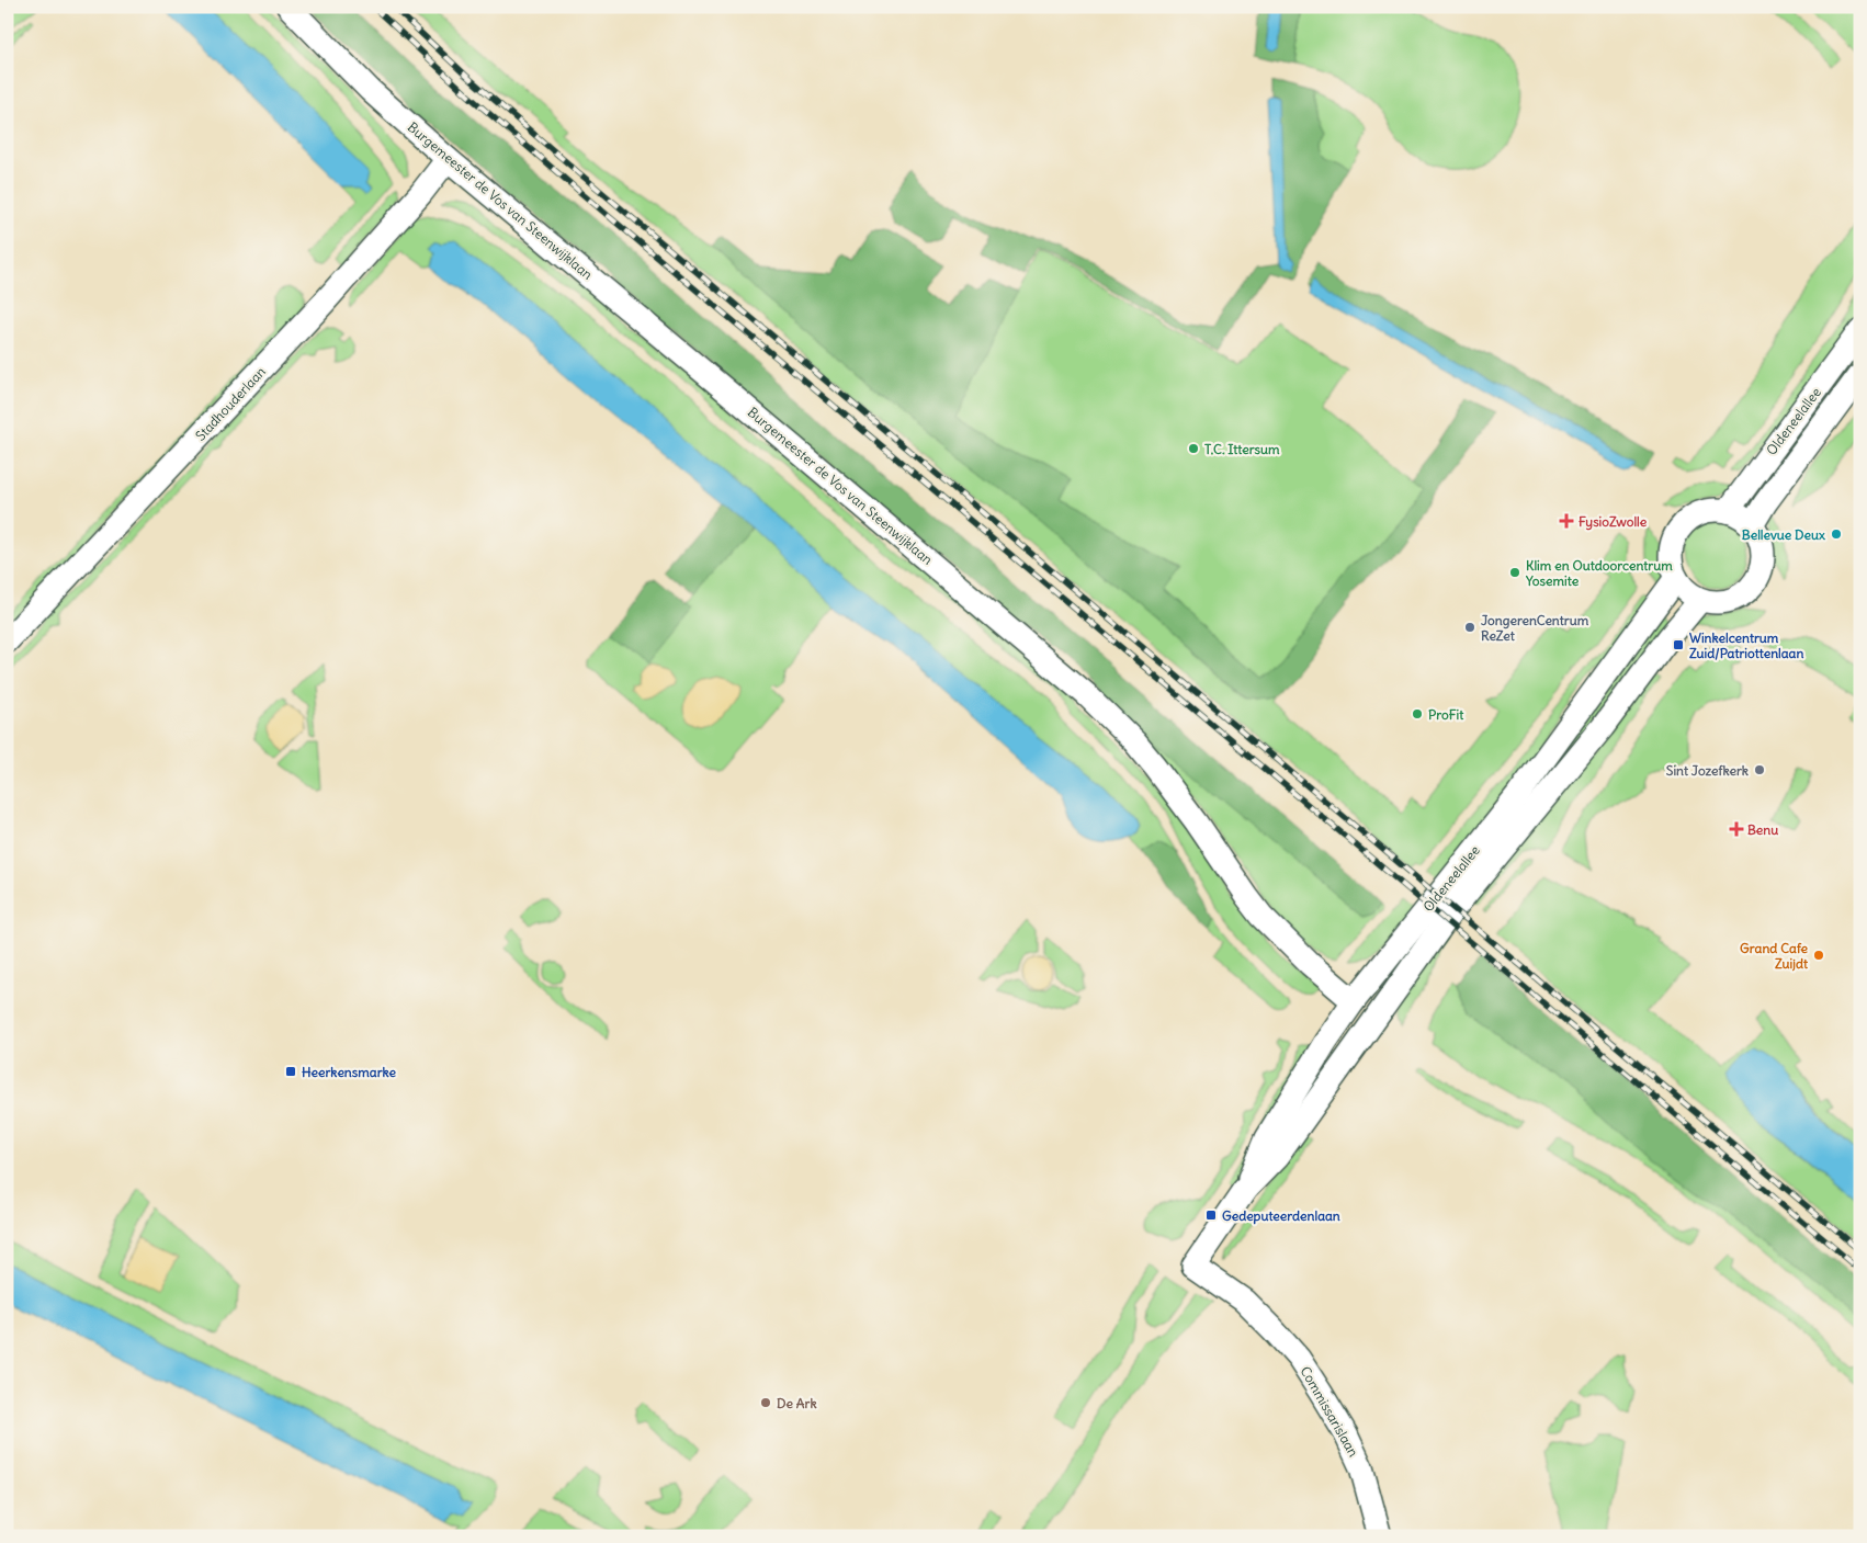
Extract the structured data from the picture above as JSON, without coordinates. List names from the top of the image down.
{
  "streets": {
    "street": [
      "Burgemeester de Vos van Steenwijklaan",
      "Stadhouderlaan",
      "Oldeneelallee",
      "Commissarislaan"
    ]
  },
  "crossings": [
    ["Burgemeester de Vos van Steenwijklaan", "Stadhouderlaan"],
    ["Burgemeester de Vos van Steenwijklaan", "Oldeneelallee"],
    ["Oldeneelallee", "Commissarislaan"]
  ],
  "places": {
    "other": [
      "T.C. Ittersum",
      "Bellevue Deux",
      "Klim en Outdoorcentrum Yosemite",
      "JongerenCentrum ReZet",
      "ProFit",
      "Sint Jozefkerk",
      "Grand Cafe Zuijdt",
      "De Ark"
    ],
    "health": ["FysioZwolle", "Benu"],
    "transit": ["Winkelcentrum Zuid/Patriottenlaan", "Heerkensmarke", "Gedeputeerdenlaan"]
  }
}
